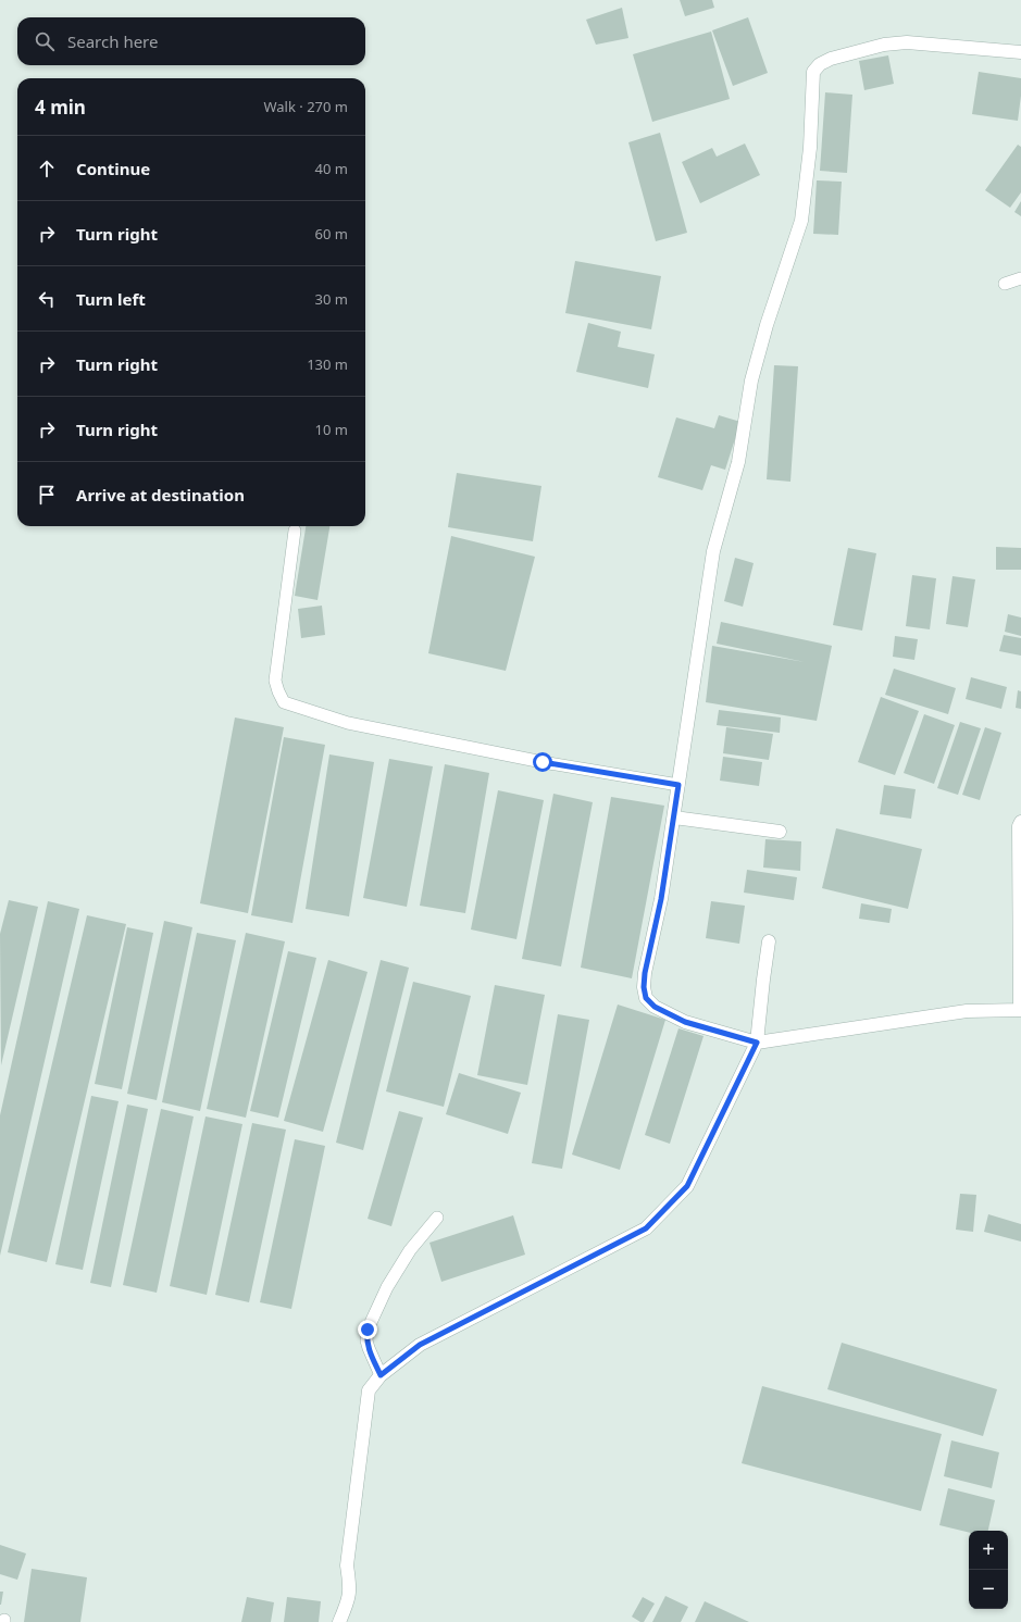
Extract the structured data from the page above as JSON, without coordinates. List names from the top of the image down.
{
  "page": {
    "search": "Search here",
    "heading": ["4 min", "Walk · 270 m"],
    "list": [
      ["Continue", "40 m"],
      ["Turn right", "60 m"],
      ["Turn left", "30 m"],
      ["Turn right", "130 m"],
      ["Turn right", "10 m"],
      "Arrive at destination"
    ],
    "map_buttons": ["+", "−"]
  }
}
